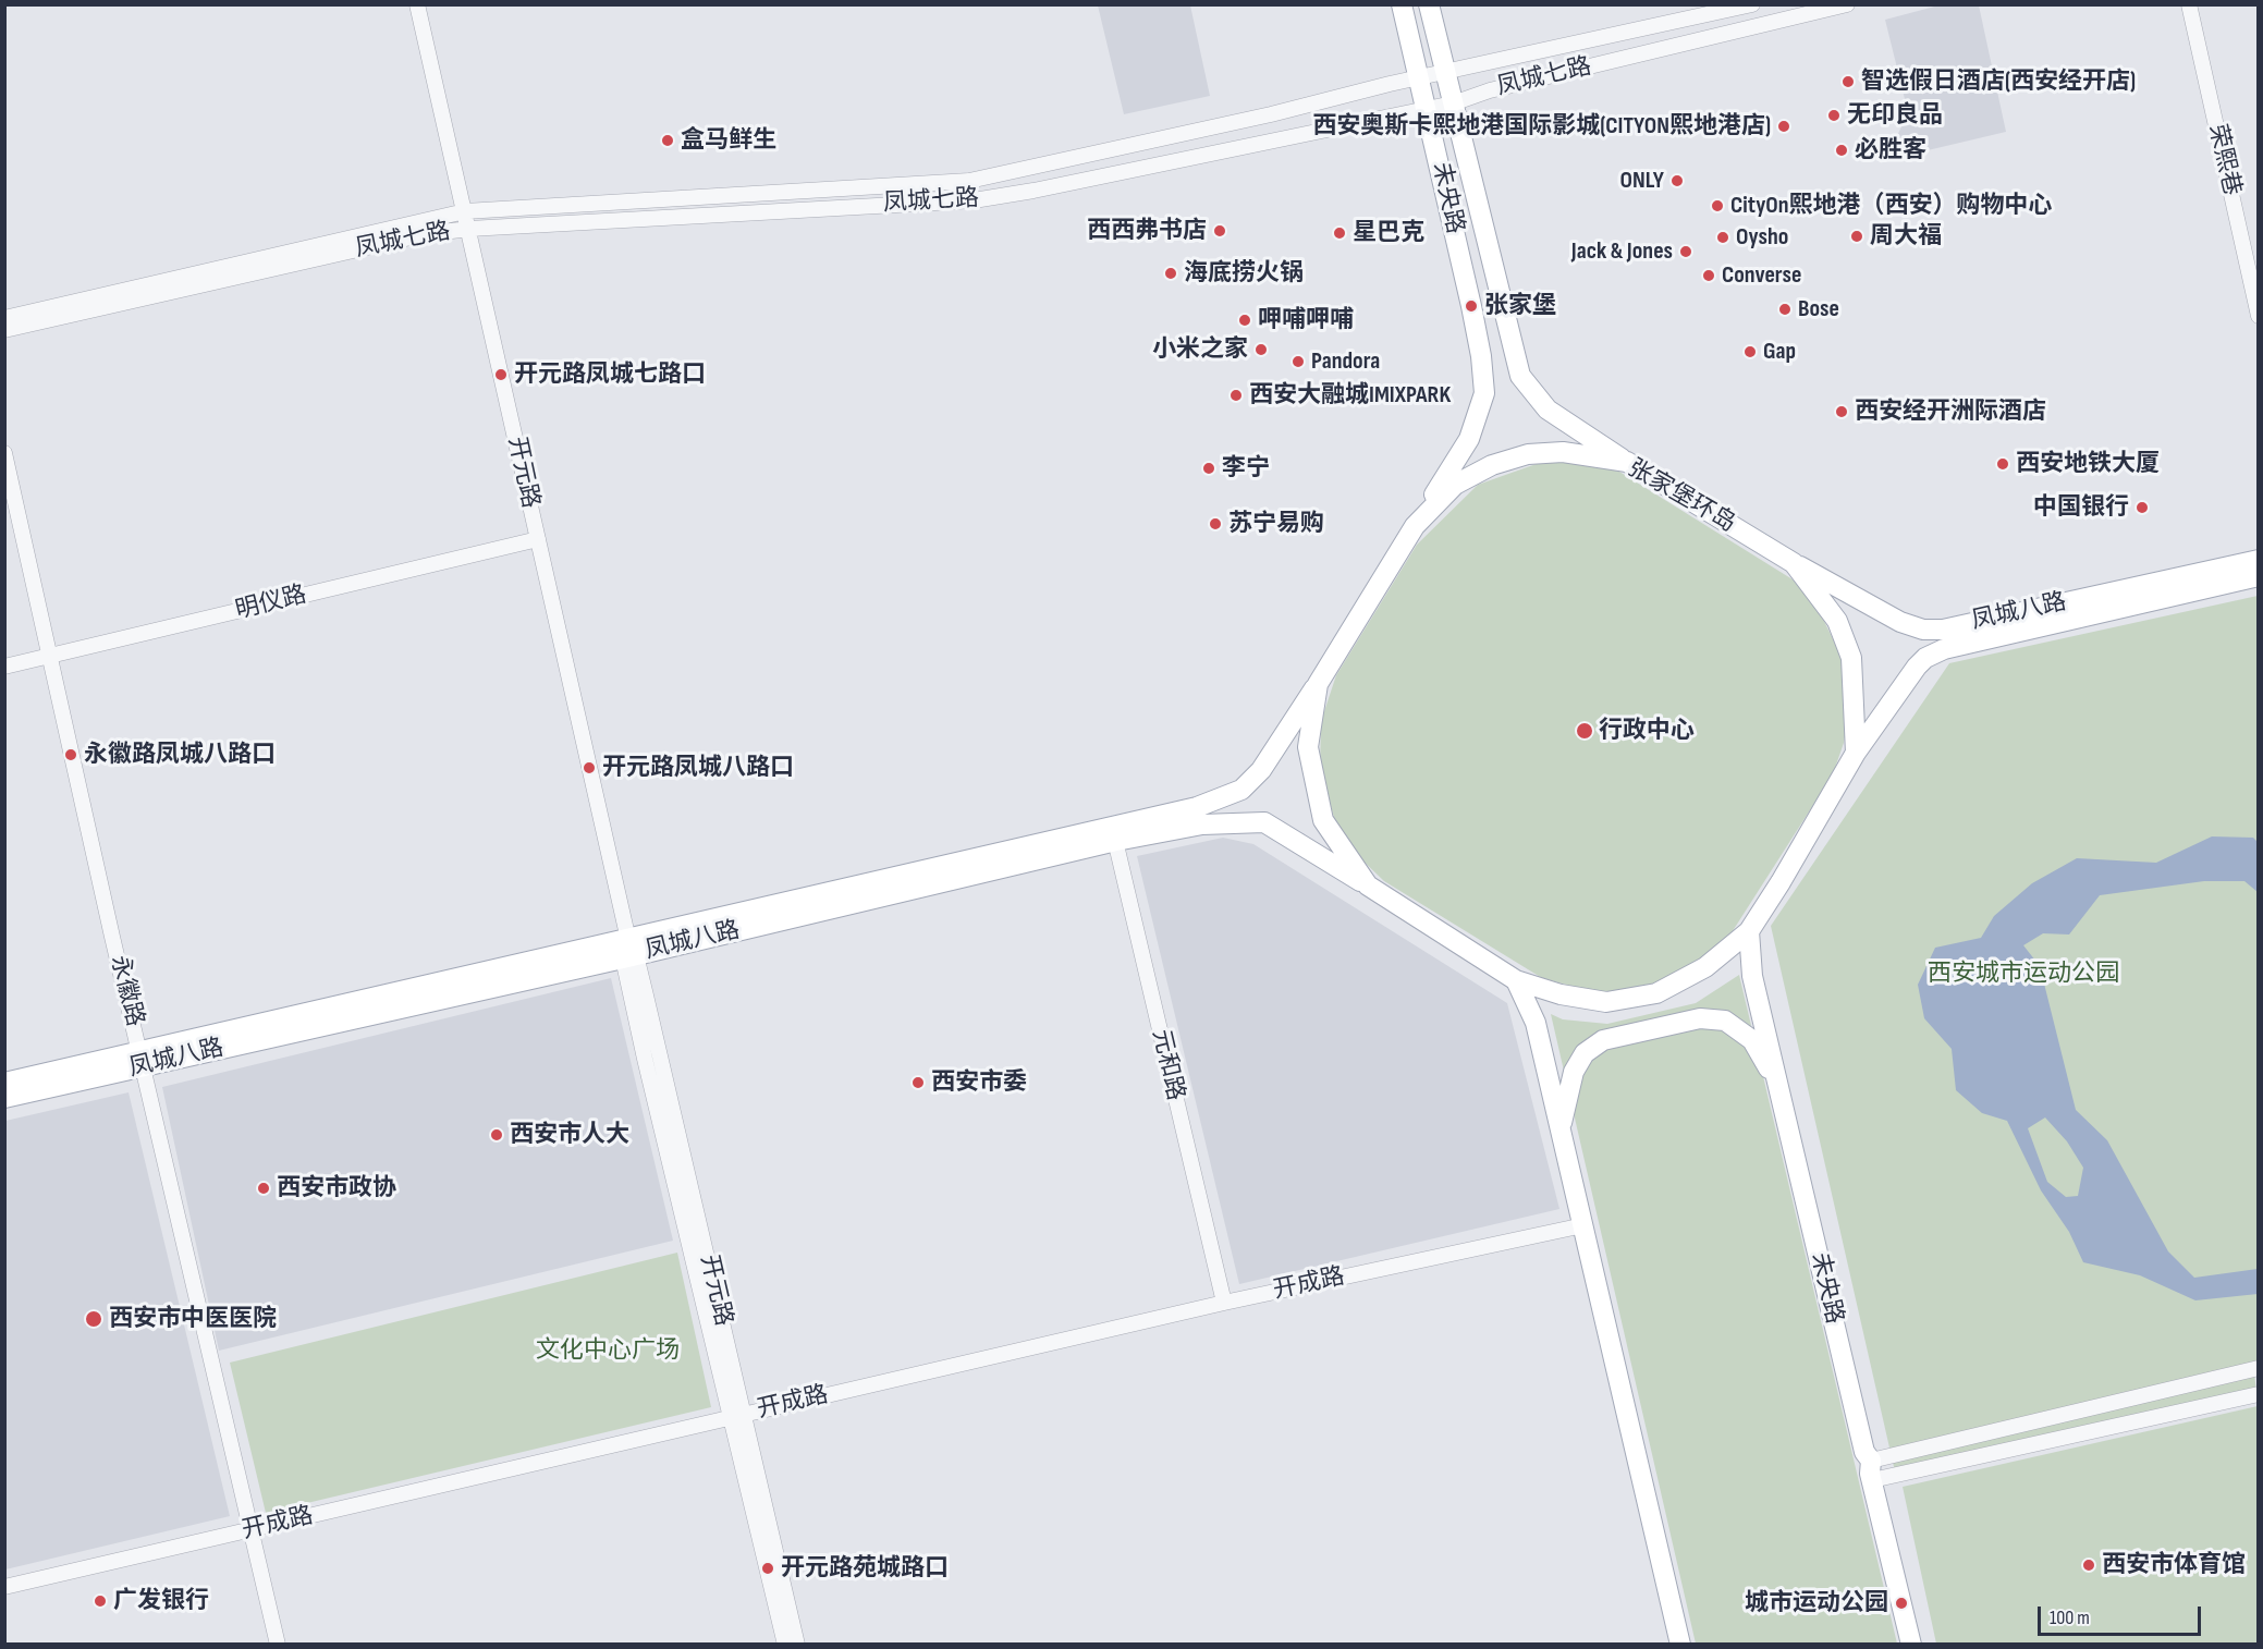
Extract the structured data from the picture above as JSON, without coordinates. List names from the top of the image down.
{
  "streets": {
    "main road": ["未央路", "张家堡环岛", "凤城八路"],
    "street": [
      "凤城七路",
      "荣熙巷",
      "开元路",
      "明仪路",
      "永徽路",
      "元和路",
      "开成路"
    ]
  },
  "crossings": [
    ["凤城七路", "未央路"],
    ["凤城七路", "开元路"],
    ["未央路", "张家堡环岛"],
    ["开元路", "明仪路"],
    ["开元路", "凤城八路"],
    ["开元路", "开成路"],
    ["张家堡环岛", "凤城八路"],
    ["明仪路", "永徽路"],
    ["凤城八路", "永徽路"],
    ["凤城八路", "元和路"],
    ["永徽路", "开成路"],
    ["元和路", "开成路"]
  ],
  "parks": ["西安城市运动公园", "文化中心广场"],
  "places": [
    "智选假日酒店(西安经开店)",
    "无印良品",
    "西安奥斯卡熙地港国际影城(CITYON熙地港店)",
    "盒马鲜生",
    "必胜客",
    "ONLY",
    "CityOn熙地港（西安）购物中心",
    "西西弗书店",
    "星巴克",
    "周大福",
    "Oysho",
    "Jack & Jones",
    "海底捞火锅",
    "Converse",
    "张家堡",
    "Bose",
    "呷哺呷哺",
    "小米之家",
    "Gap",
    "Pandora",
    "开元路凤城七路口",
    "西安大融城IMIXPARK",
    "西安经开洲际酒店",
    "西安地铁大厦",
    "李宁",
    "中国银行",
    "苏宁易购",
    "行政中心",
    "永徽路凤城八路口",
    "开元路凤城八路口",
    "西安市委",
    "西安市人大",
    "西安市政协",
    "西安市中医医院",
    "西安市体育馆",
    "开元路苑城路口",
    "广发银行",
    "城市运动公园"
  ],
  "scale_bar": "100 m"
}
